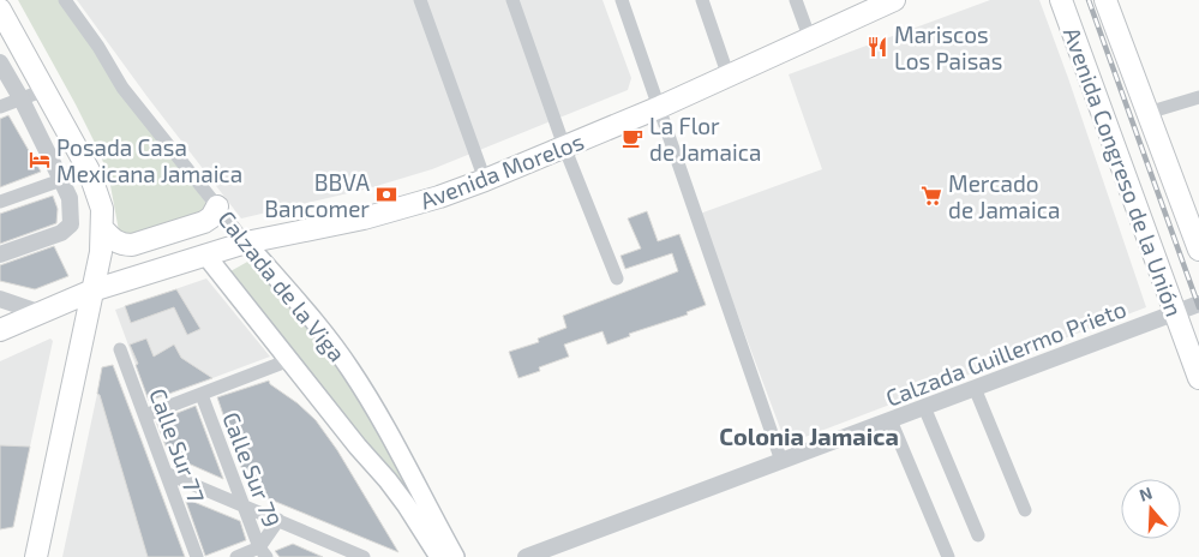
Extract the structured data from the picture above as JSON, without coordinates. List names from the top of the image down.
{
  "streets": {
    "main road": ["Avenida Morelos", "Avenida Congreso de la Unión", "Calzada de la Viga"],
    "street": ["Calzada Guillermo Prieto", "Calle Sur 77", "Calle Sur 79"]
  },
  "crossings": [
    ["Avenida Morelos", "Calzada de la Viga"],
    ["Avenida Congreso de la Unión", "Calzada Guillermo Prieto"]
  ],
  "districts": ["Colonia Jamaica"],
  "places": {
    "restaurant": ["Mariscos Los Paisas"],
    "cafe": ["La Flor de Jamaica"],
    "hotel": ["Posada Casa Mexicana Jamaica"],
    "bank": ["BBVA Bancomer"],
    "supermarket": ["Mercado de Jamaica"]
  },
  "north": "top"
}
